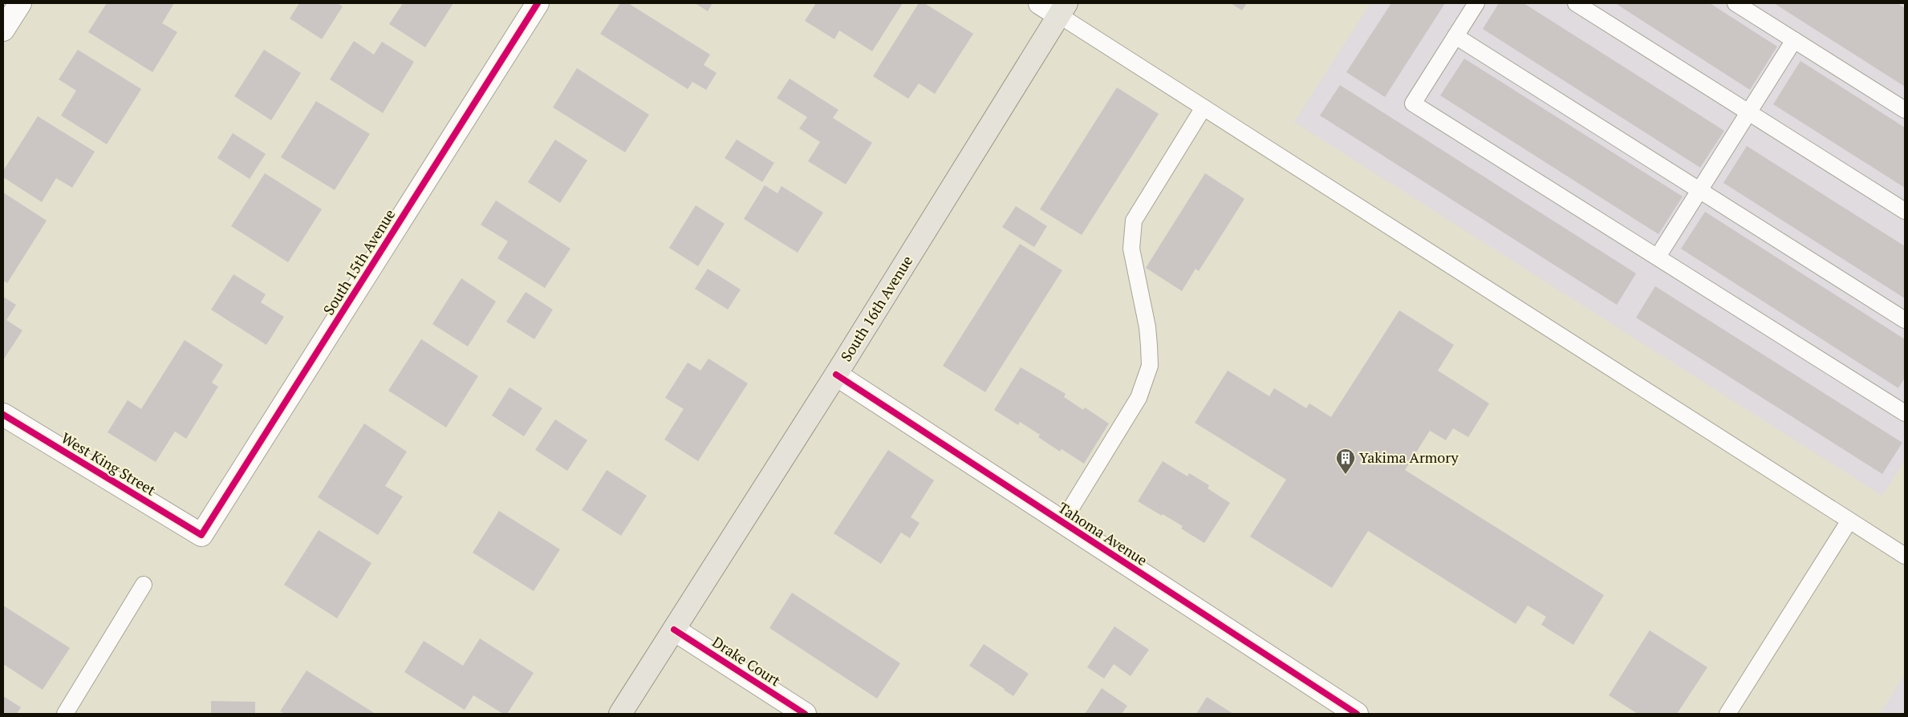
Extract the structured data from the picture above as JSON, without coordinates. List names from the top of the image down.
{
  "streets": {
    "main road": ["South 16th Avenue"],
    "street": [
      "South 15th Avenue",
      "West King Street",
      "Tahoma Avenue",
      "Drake Court"
    ]
  },
  "crossings": [
    ["South 15th Avenue", "West King Street"],
    ["South 16th Avenue", "Tahoma Avenue"],
    ["South 16th Avenue", "Drake Court"]
  ],
  "places": {
    "building": ["Yakima Armory"]
  }
}
